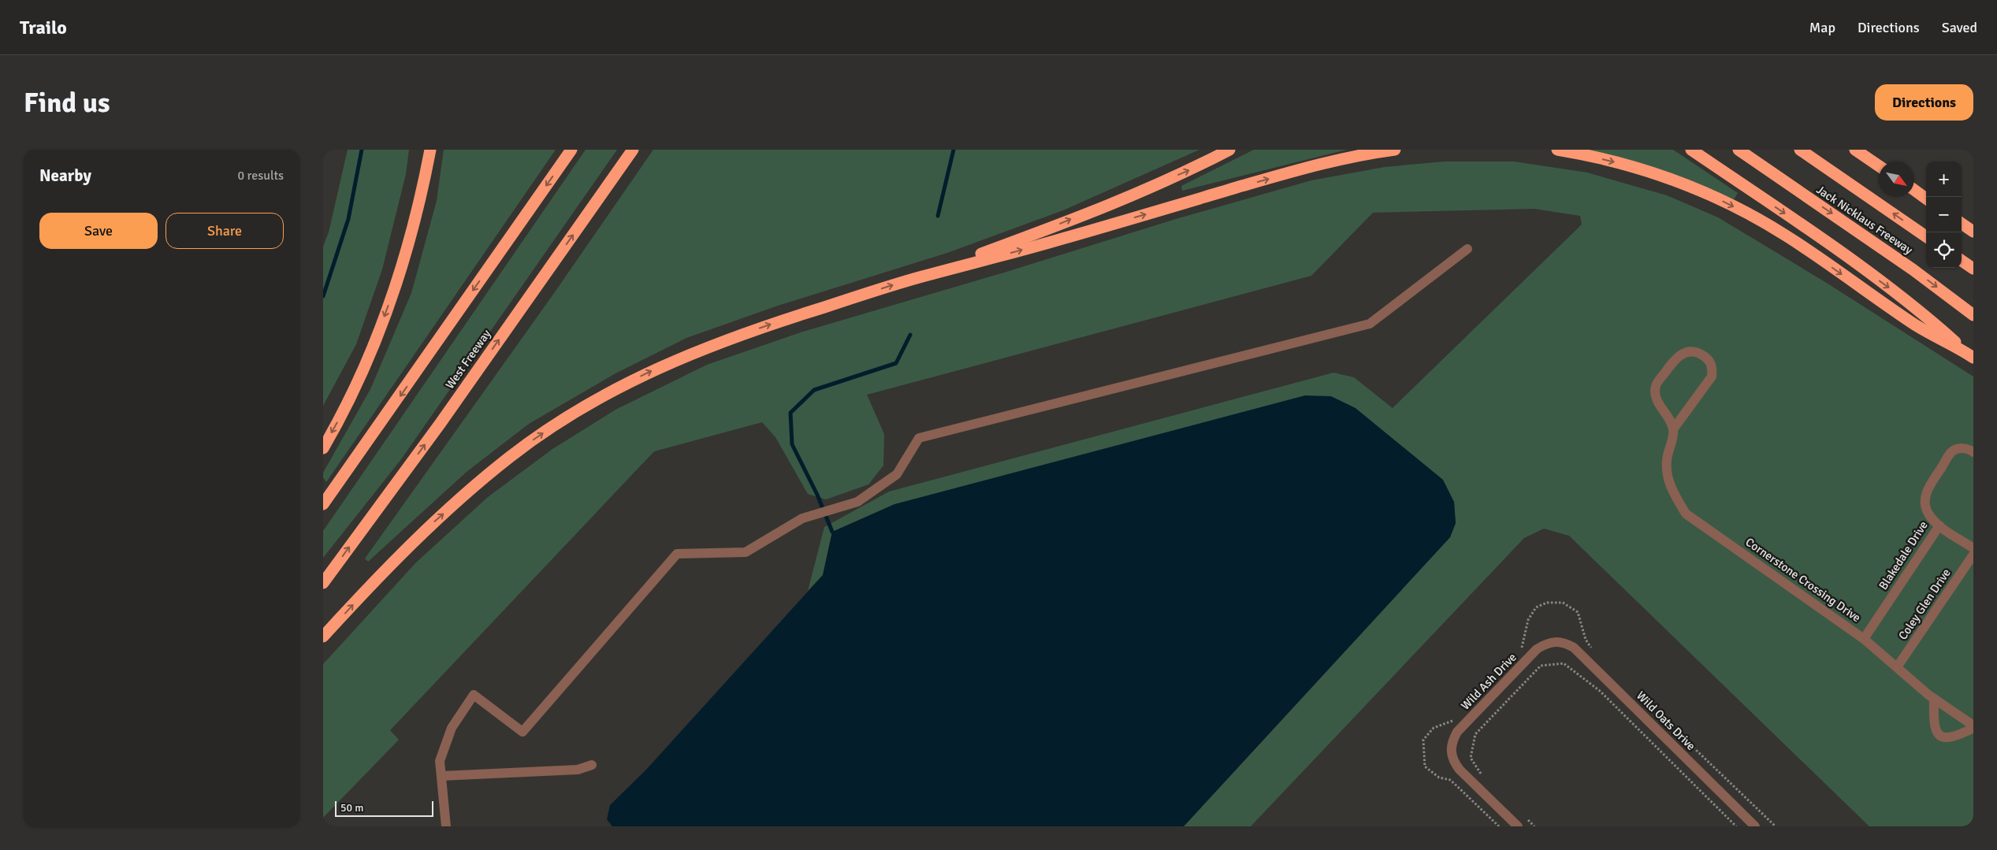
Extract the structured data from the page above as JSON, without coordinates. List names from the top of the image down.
{
  "streets": {
    "highway": ["Jack Nicklaus Freeway", "West Freeway"],
    "street": [
      "Blakedale Drive",
      "Cornerstone Crossing Drive",
      "Coley Glen Drive",
      "Wild Ash Drive",
      "Wild Oats Drive"
    ]
  },
  "crossings": [
    ["Blakedale Drive", "Cornerstone Crossing Drive"],
    ["Cornerstone Crossing Drive", "Coley Glen Drive"],
    ["Wild Ash Drive", "Wild Oats Drive"]
  ],
  "scale_bar": "50 m",
  "north": "bottom right",
  "page": {
    "header": "Trailo",
    "nav": ["Map", "Directions", "Saved"],
    "buttons": [
      "Directions",
      ["Save", "Share"]
    ],
    "title": "Find us",
    "heading": ["Nearby", "0 results"],
    "map_buttons": ["+", "−"],
    "scale": "50 m"
  }
}
